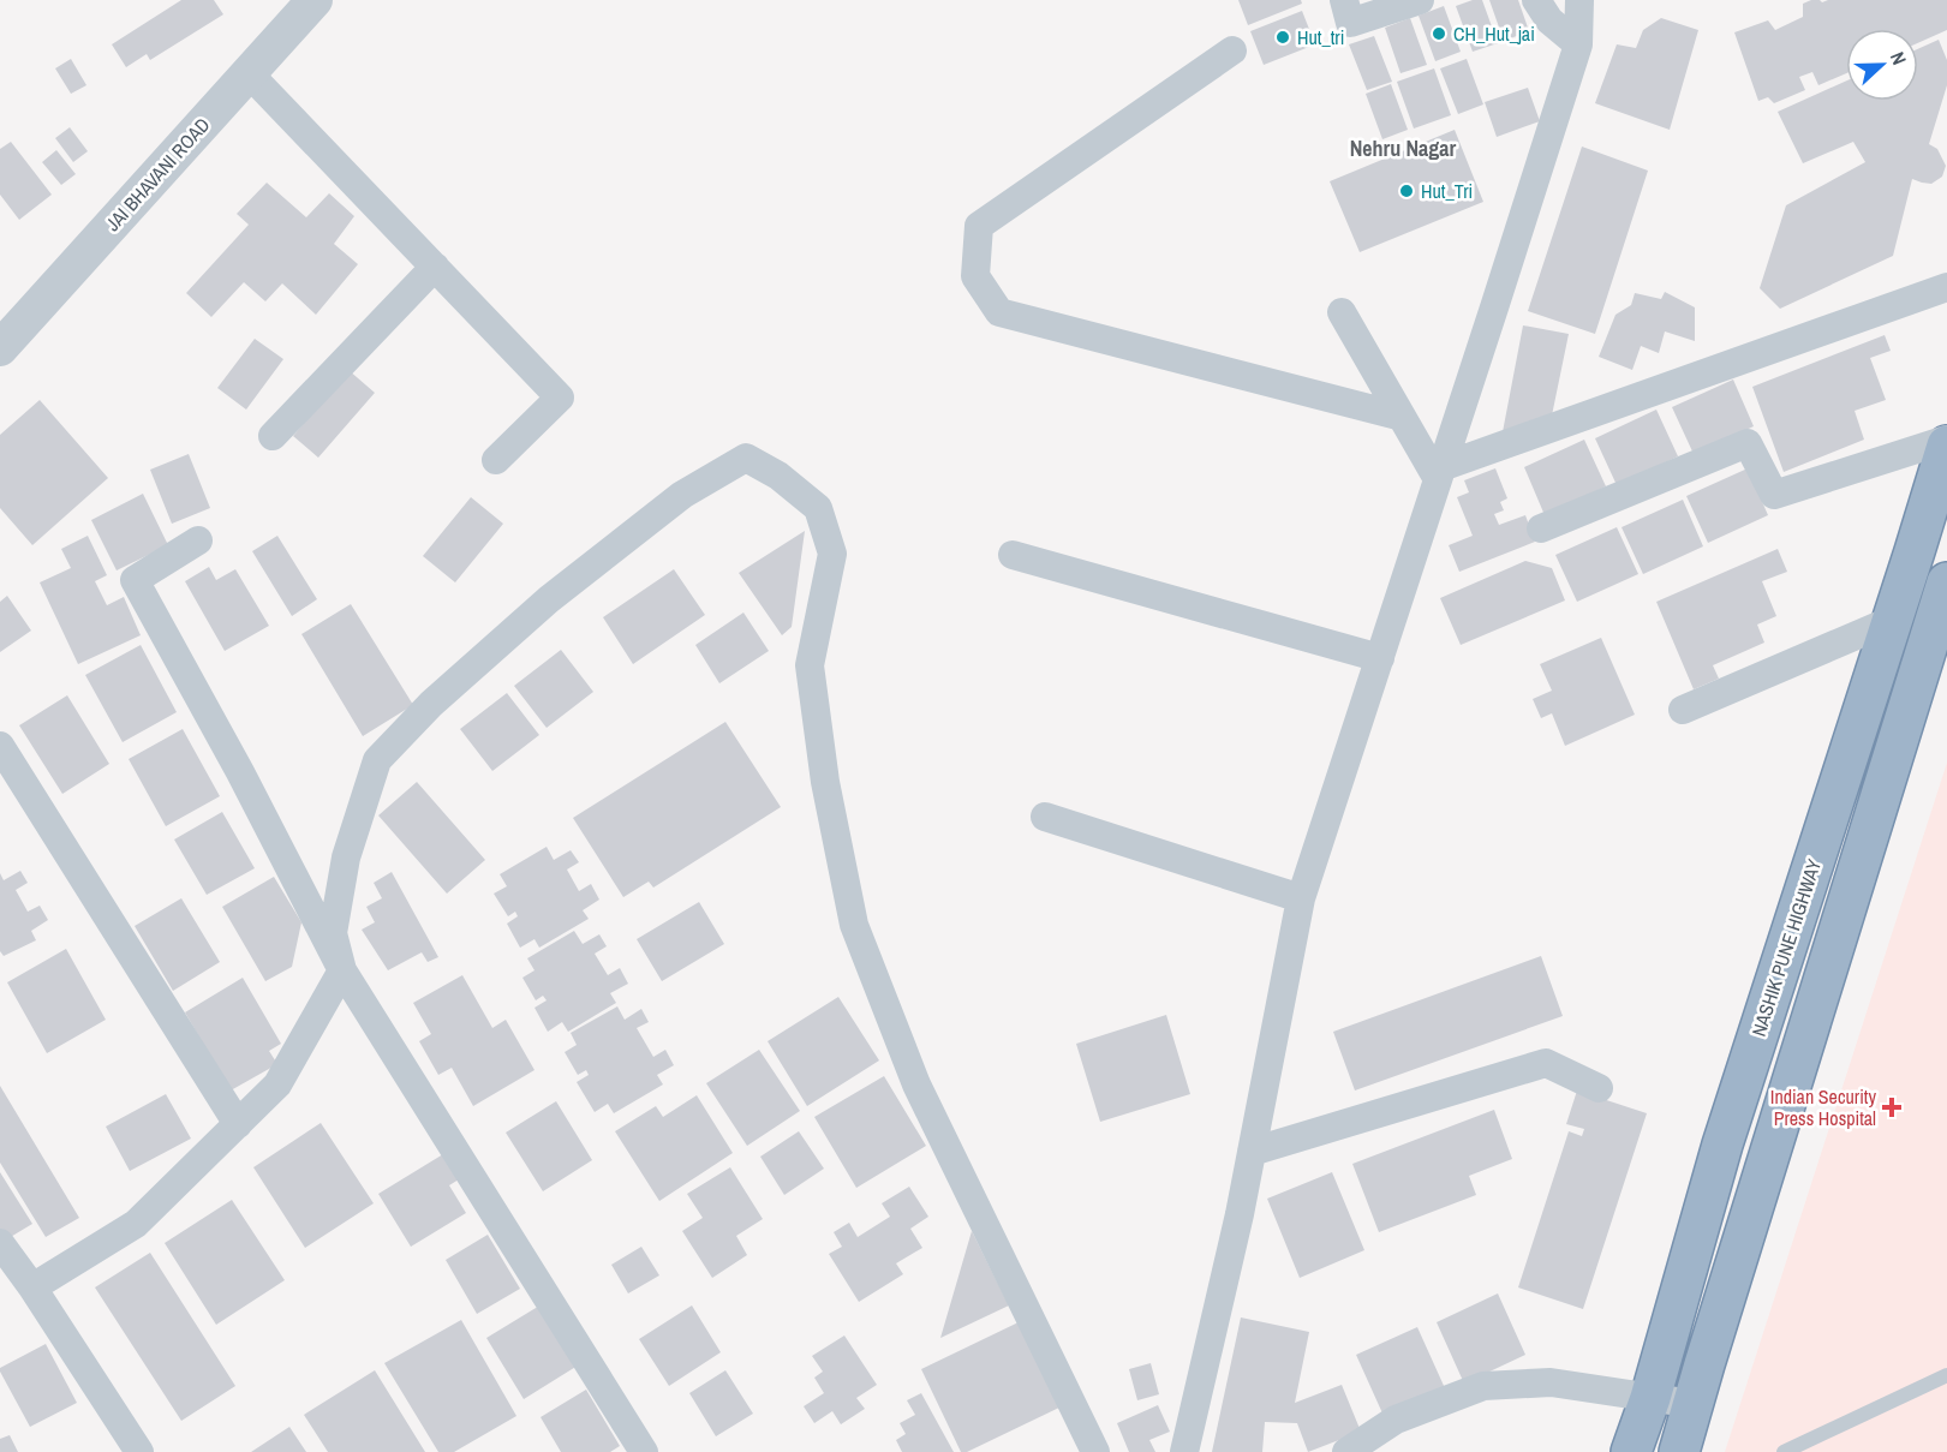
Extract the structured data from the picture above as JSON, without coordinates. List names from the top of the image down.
{
  "streets": {
    "highway": ["NASHIK PUNE HIGHWAY"],
    "street": ["JAI BHAVANI ROAD"]
  },
  "districts": ["Nehru Nagar"],
  "places": {
    "other": ["CH_Hut_jai", "Hut_tri", "Hut_Tri"],
    "health": ["Indian Security Press Hospital"]
  },
  "north": "right"
}
